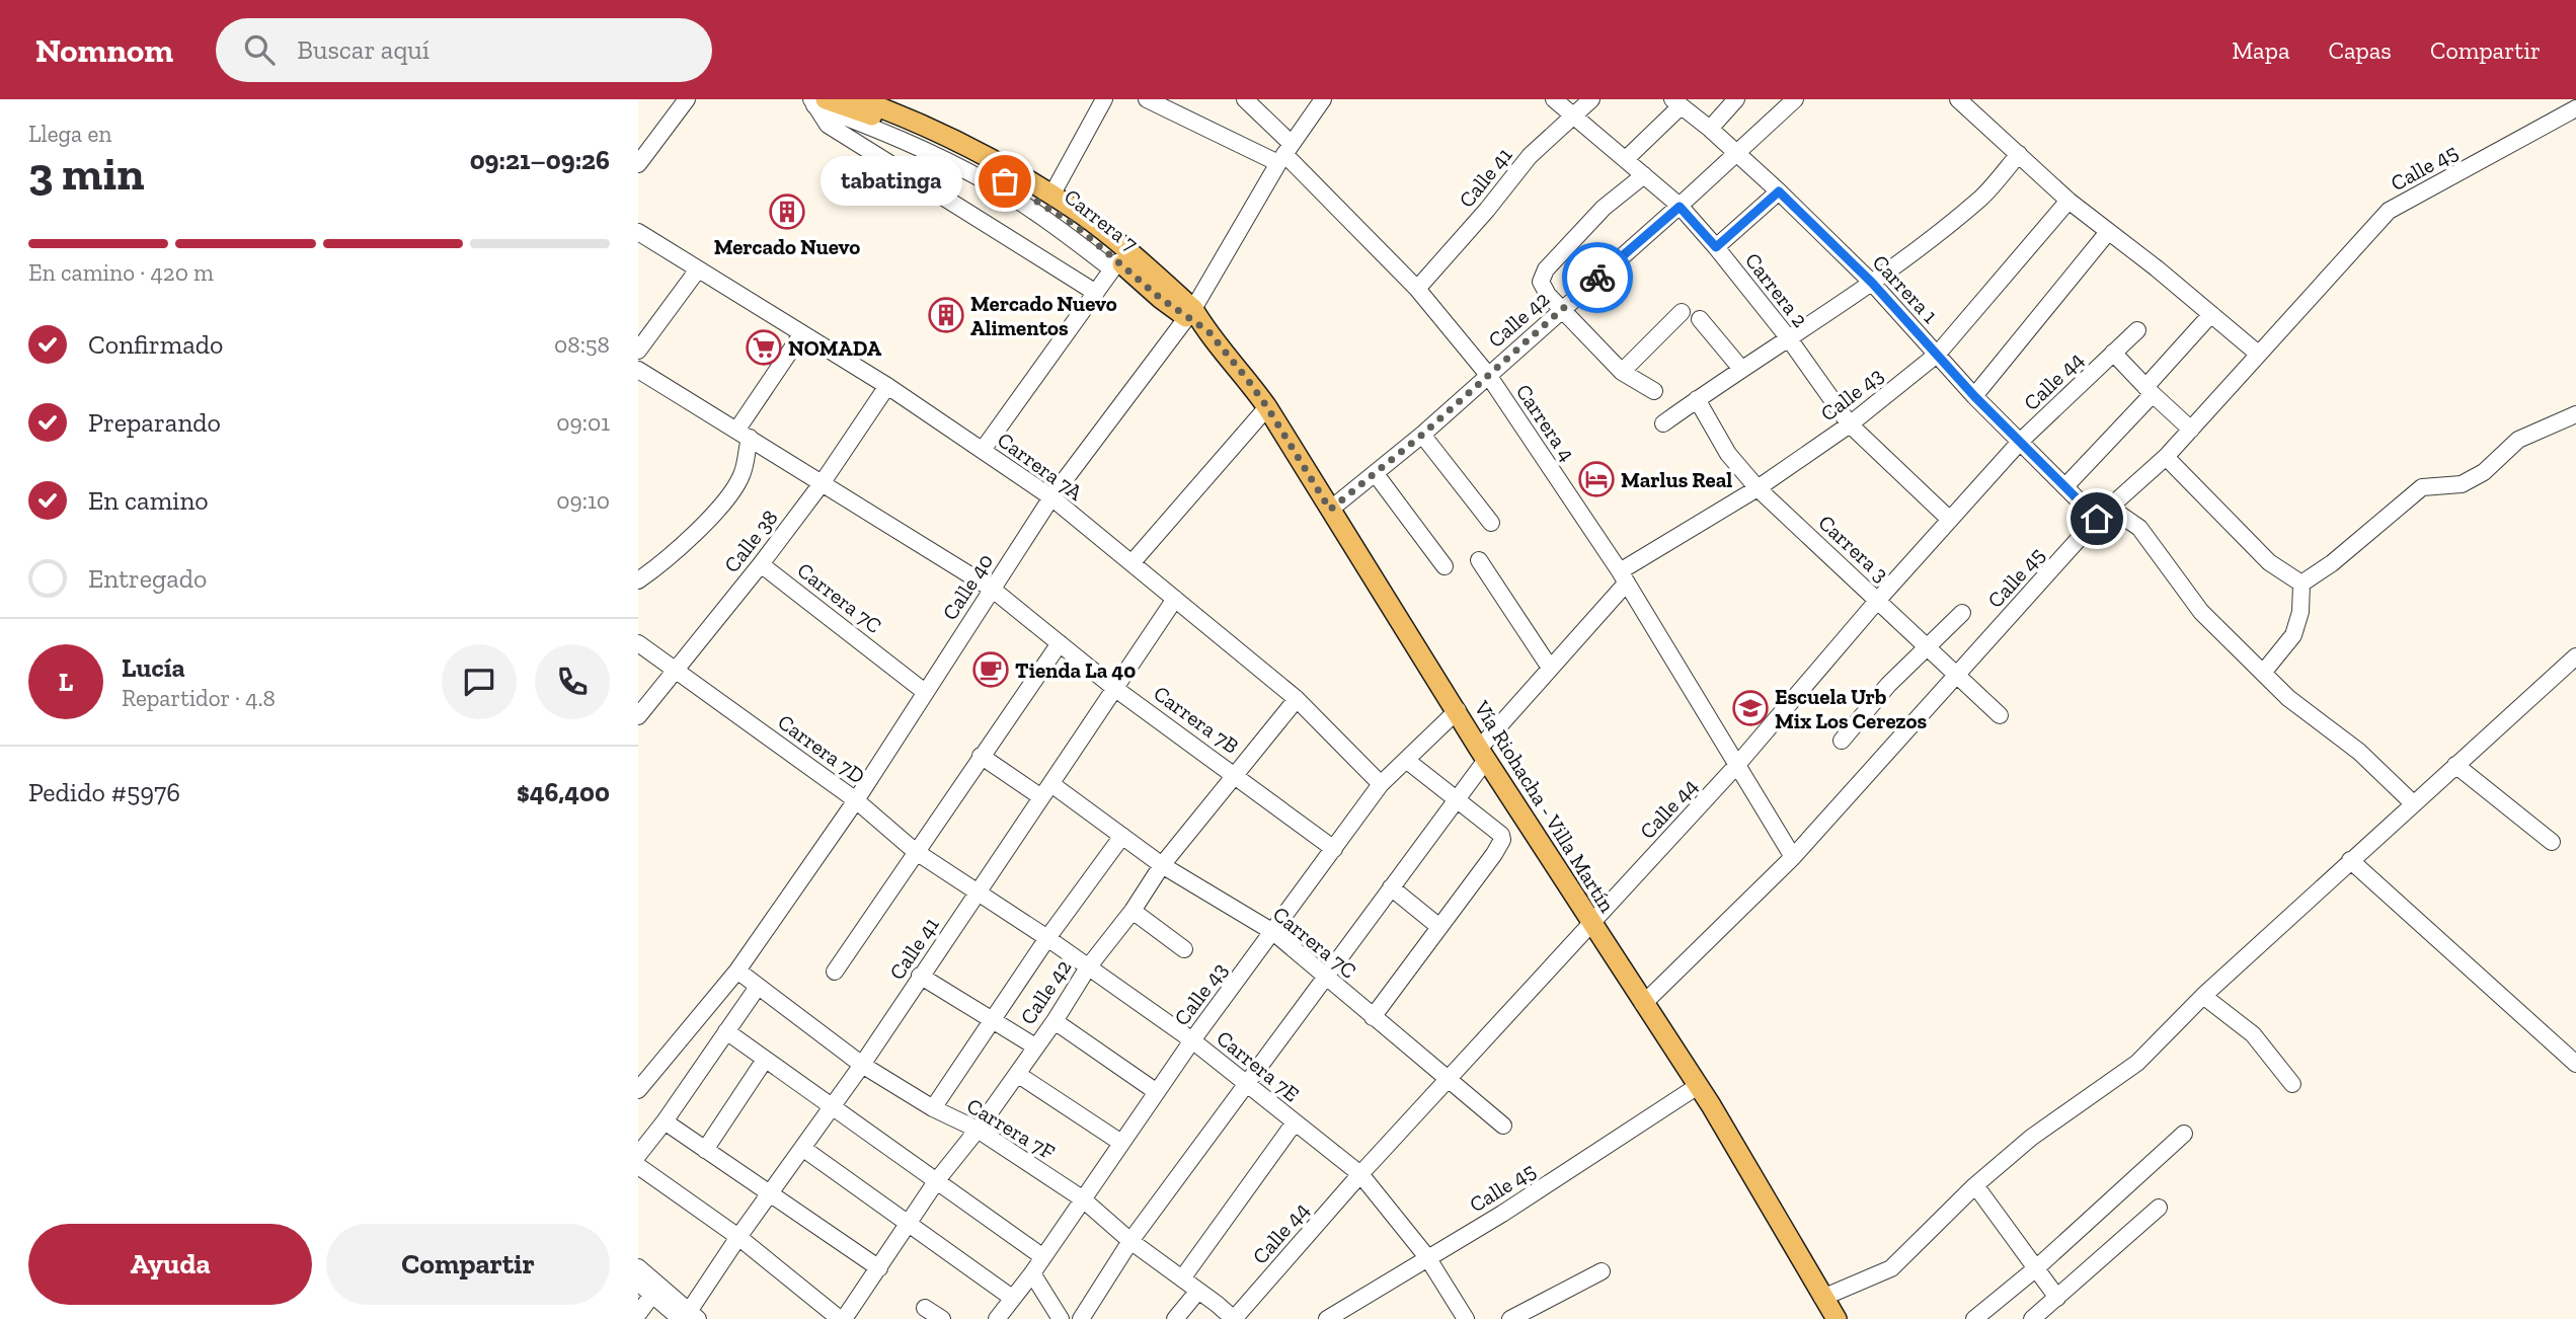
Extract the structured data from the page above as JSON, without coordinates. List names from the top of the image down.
{
  "streets": {
    "main road": ["Carrera 7", "Vía Riohacha - Villa Martín"],
    "street": [
      "Calle 45",
      "Calle 41",
      "Carrera 1",
      "Carrera 2",
      "Calle 42",
      "Calle 44",
      "Calle 43",
      "Carrera 4",
      "Carrera 7A",
      "Calle 38",
      "Carrera 3",
      "Calle 40",
      "Carrera 7C",
      "Carrera 7B",
      "Carrera 7D",
      "Carrera 7E",
      "Carrera 7F"
    ]
  },
  "crossings": [
    ["Calle 45", "Carrera 1"],
    ["Calle 45", "Carrera 4"],
    ["Calle 45", "Carrera 3"],
    ["Calle 45", "Vía Riohacha - Villa Martín"],
    ["Calle 45", "Carrera 7E"],
    ["Calle 41", "Carrera 2"],
    ["Calle 41", "Carrera 4"],
    ["Calle 41", "Carrera 7A"],
    ["Calle 41", "Carrera 7C"],
    ["Calle 41", "Carrera 7B"],
    ["Calle 41", "Carrera 7D"],
    ["Calle 41", "Carrera 7E"],
    ["Calle 41", "Carrera 7F"],
    ["Carrera 7", "Calle 40"],
    ["Carrera 7", "Vía Riohacha - Villa Martín"],
    ["Carrera 1", "Calle 42"],
    ["Carrera 1", "Calle 44"],
    ["Carrera 1", "Calle 43"],
    ["Carrera 2", "Calle 42"],
    ["Carrera 2", "Calle 44"],
    ["Carrera 2", "Calle 43"],
    ["Calle 42", "Carrera 4"],
    ["Calle 42", "Carrera 7A"],
    ["Calle 42", "Carrera 7C"],
    ["Calle 42", "Carrera 7B"],
    ["Calle 42", "Vía Riohacha - Villa Martín"],
    ["Calle 42", "Carrera 7E"],
    ["Calle 42", "Carrera 7F"],
    ["Calle 44", "Carrera 4"],
    ["Calle 44", "Carrera 3"],
    ["Calle 44", "Carrera 7C"],
    ["Calle 44", "Vía Riohacha - Villa Martín"],
    ["Calle 44", "Carrera 7E"],
    ["Calle 44", "Carrera 7F"],
    ["Calle 43", "Carrera 4"],
    ["Calle 43", "Carrera 7A"],
    ["Calle 43", "Carrera 3"],
    ["Calle 43", "Carrera 7C"],
    ["Calle 43", "Carrera 7B"],
    ["Calle 43", "Vía Riohacha - Villa Martín"],
    ["Calle 43", "Carrera 7E"],
    ["Calle 43", "Carrera 7F"],
    ["Carrera 4", "Calle 40"],
    ["Carrera 7A", "Calle 38"],
    ["Carrera 7A", "Calle 40"],
    ["Calle 38", "Carrera 7C"],
    ["Calle 38", "Carrera 7B"],
    ["Calle 38", "Carrera 7D"],
    ["Calle 40", "Carrera 7C"],
    ["Calle 40", "Carrera 7B"],
    ["Calle 40", "Carrera 7D"],
    ["Calle 40", "Vía Riohacha - Villa Martín"],
    ["Calle 40", "Carrera 7F"],
    ["Carrera 7D", "Carrera 7E"]
  ],
  "places": {
    "other": ["tabatinga"],
    "building": ["Mercado Nuevo", "Mercado Nuevo Alimentos"],
    "supermarket": ["NOMADA"],
    "hotel": ["Marlus Real"],
    "cafe": ["Tienda La 40"],
    "school or university": ["Escuela Urb Mix Los Cerezos"]
  },
  "page": {
    "header": "Nomnom",
    "search": "Buscar aquí",
    "nav": ["Mapa", "Capas", "Compartir"],
    "heading": ["3 min", "Llega en", "09:21–09:26"],
    "panel": [
      "Lucía",
      "Repartidor · 4.8",
      "Pedido #5976",
      "$46,400"
    ],
    "bubble": "tabatinga",
    "bar": "En camino · 420 m",
    "list": [
      ["Confirmado", "08:58"],
      ["Preparando", "09:01"],
      ["En camino", "09:10"],
      "Entregado"
    ],
    "round": "L",
    "buttons": ["Ayuda", "Compartir"]
  }
}
